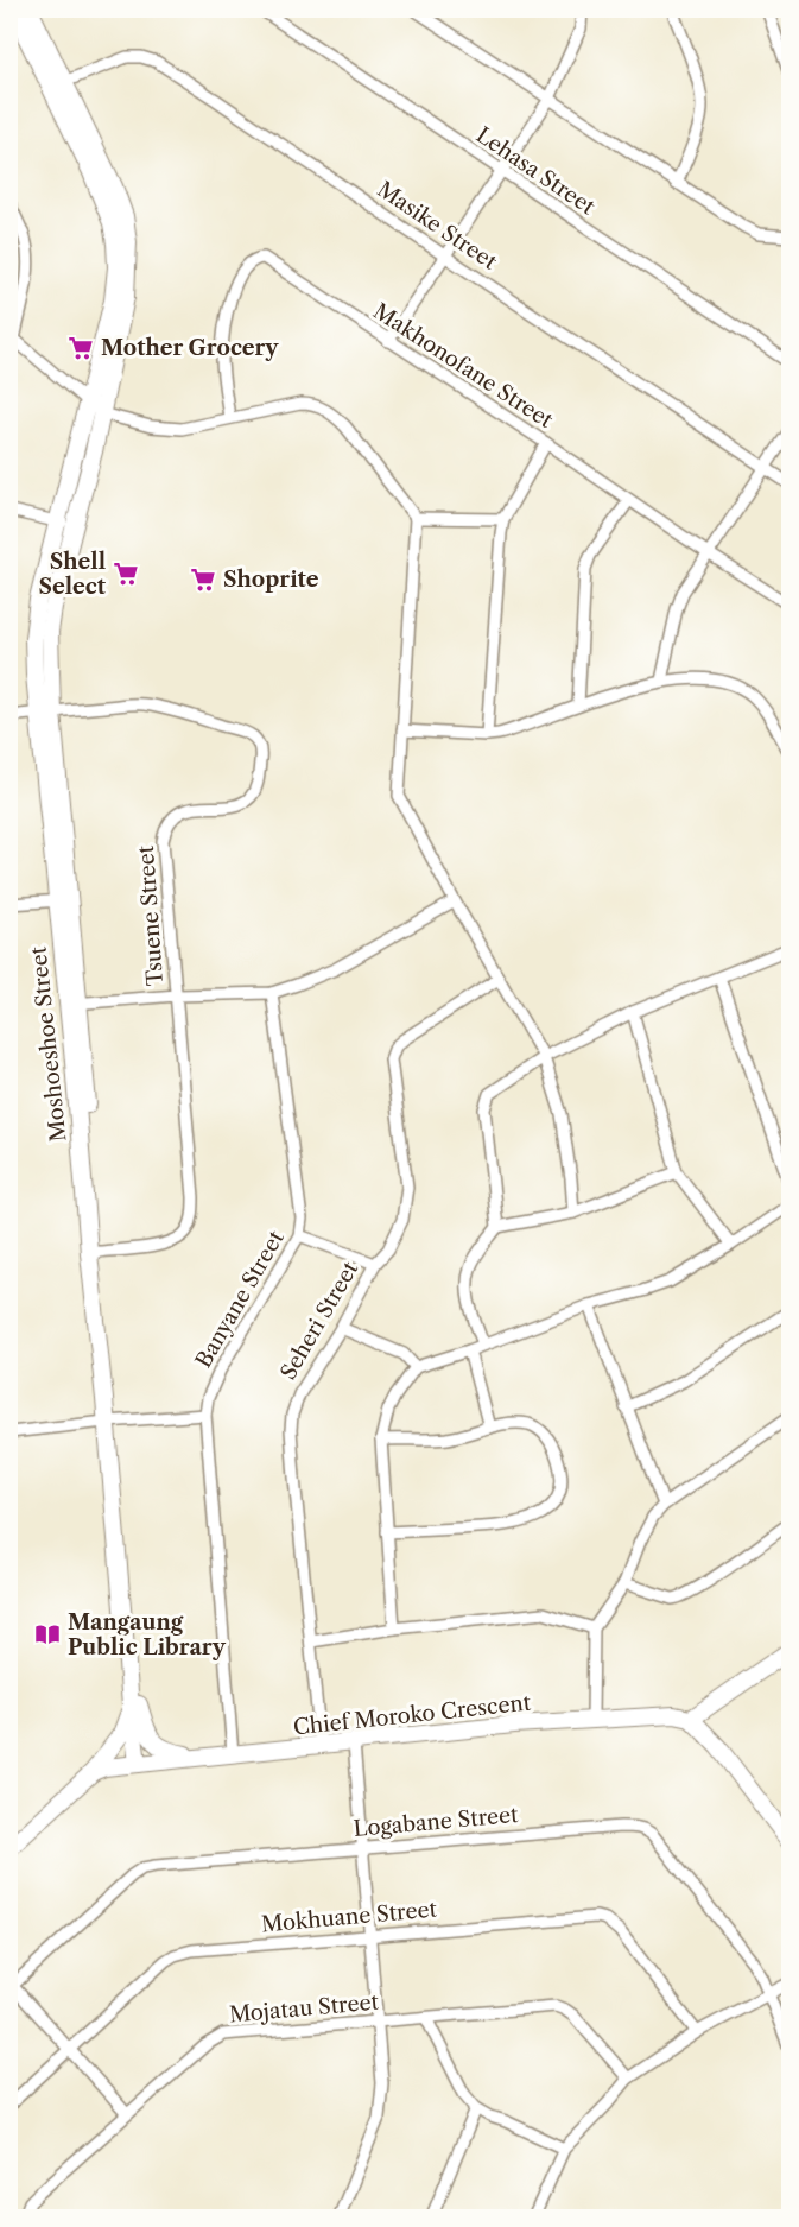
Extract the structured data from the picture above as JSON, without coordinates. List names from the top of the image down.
{
  "streets": {
    "street": [
      "Lehasa Street",
      "Masike Street",
      "Makhonofane Street",
      "Tsuene Street",
      "Moshoeshoe Street",
      "Banyane Street",
      "Seheri Street",
      "Chief Moroko Crescent",
      "Logabane Street",
      "Mokhuane Street",
      "Mojatau Street"
    ]
  },
  "crossings": [
    ["Masike Street", "Moshoeshoe Street"],
    ["Tsuene Street", "Moshoeshoe Street"],
    ["Moshoeshoe Street", "Chief Moroko Crescent"],
    ["Banyane Street", "Chief Moroko Crescent"],
    ["Seheri Street", "Chief Moroko Crescent"]
  ],
  "places": {
    "supermarket": ["Mother Grocery", "Shell Select", "Shoprite"],
    "library": ["Mangaung Public Library"]
  }
}
